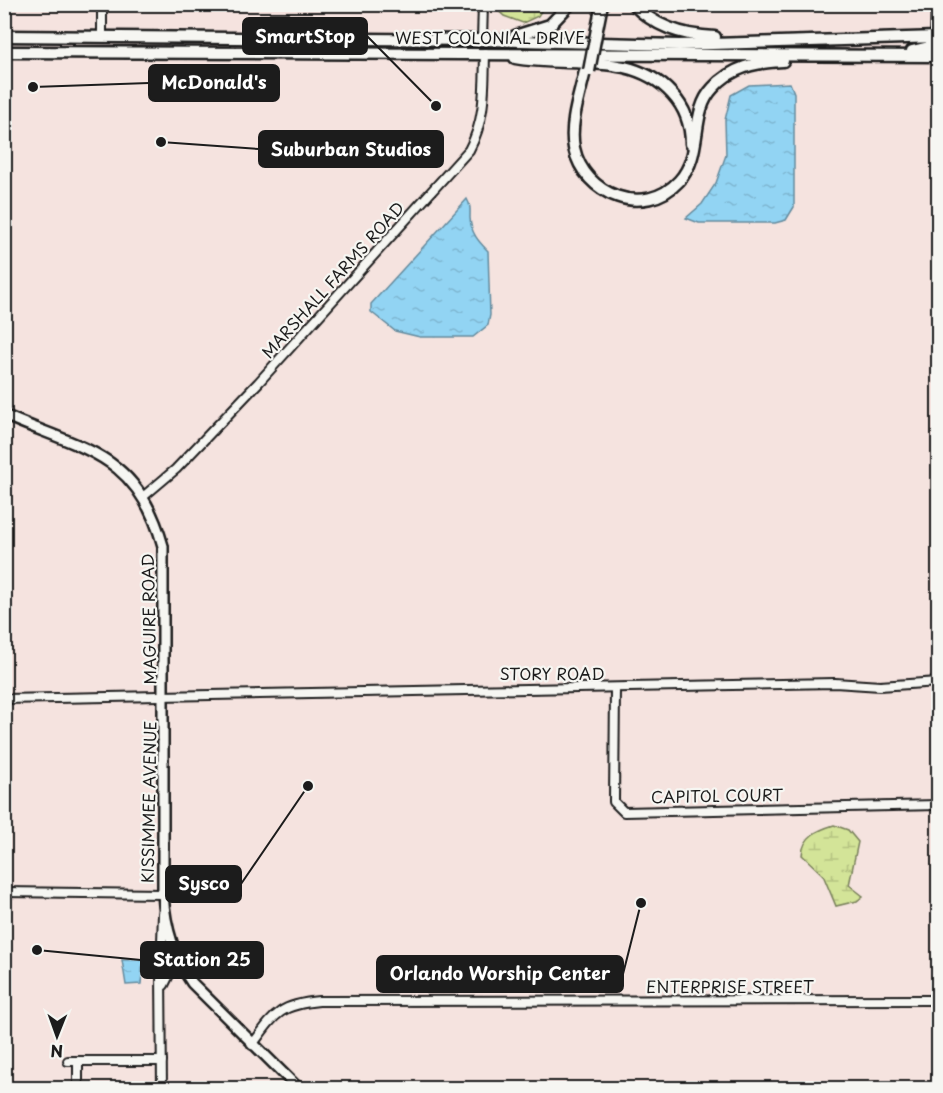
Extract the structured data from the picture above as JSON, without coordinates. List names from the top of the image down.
{
  "streets": {
    "highway": ["WEST COLONIAL DRIVE"],
    "main road": ["MAGUIRE ROAD", "KISSIMMEE AVENUE"],
    "street": [
      "MARSHALL FARMS ROAD",
      "STORY ROAD",
      "CAPITOL COURT",
      "ENTERPRISE STREET"
    ]
  },
  "crossings": [
    ["WEST COLONIAL DRIVE", "MARSHALL FARMS ROAD"],
    ["MARSHALL FARMS ROAD", "MAGUIRE ROAD"],
    ["MAGUIRE ROAD", "STORY ROAD"],
    ["MAGUIRE ROAD", "KISSIMMEE AVENUE"],
    ["STORY ROAD", "CAPITOL COURT"],
    ["STORY ROAD", "KISSIMMEE AVENUE"],
    ["KISSIMMEE AVENUE", "ENTERPRISE STREET"]
  ],
  "places": [
    "McDonald's",
    "SmartStop",
    "Suburban Studios",
    "Sysco",
    "Orlando Worship Center",
    "Station 25"
  ],
  "north": "bottom"
}
